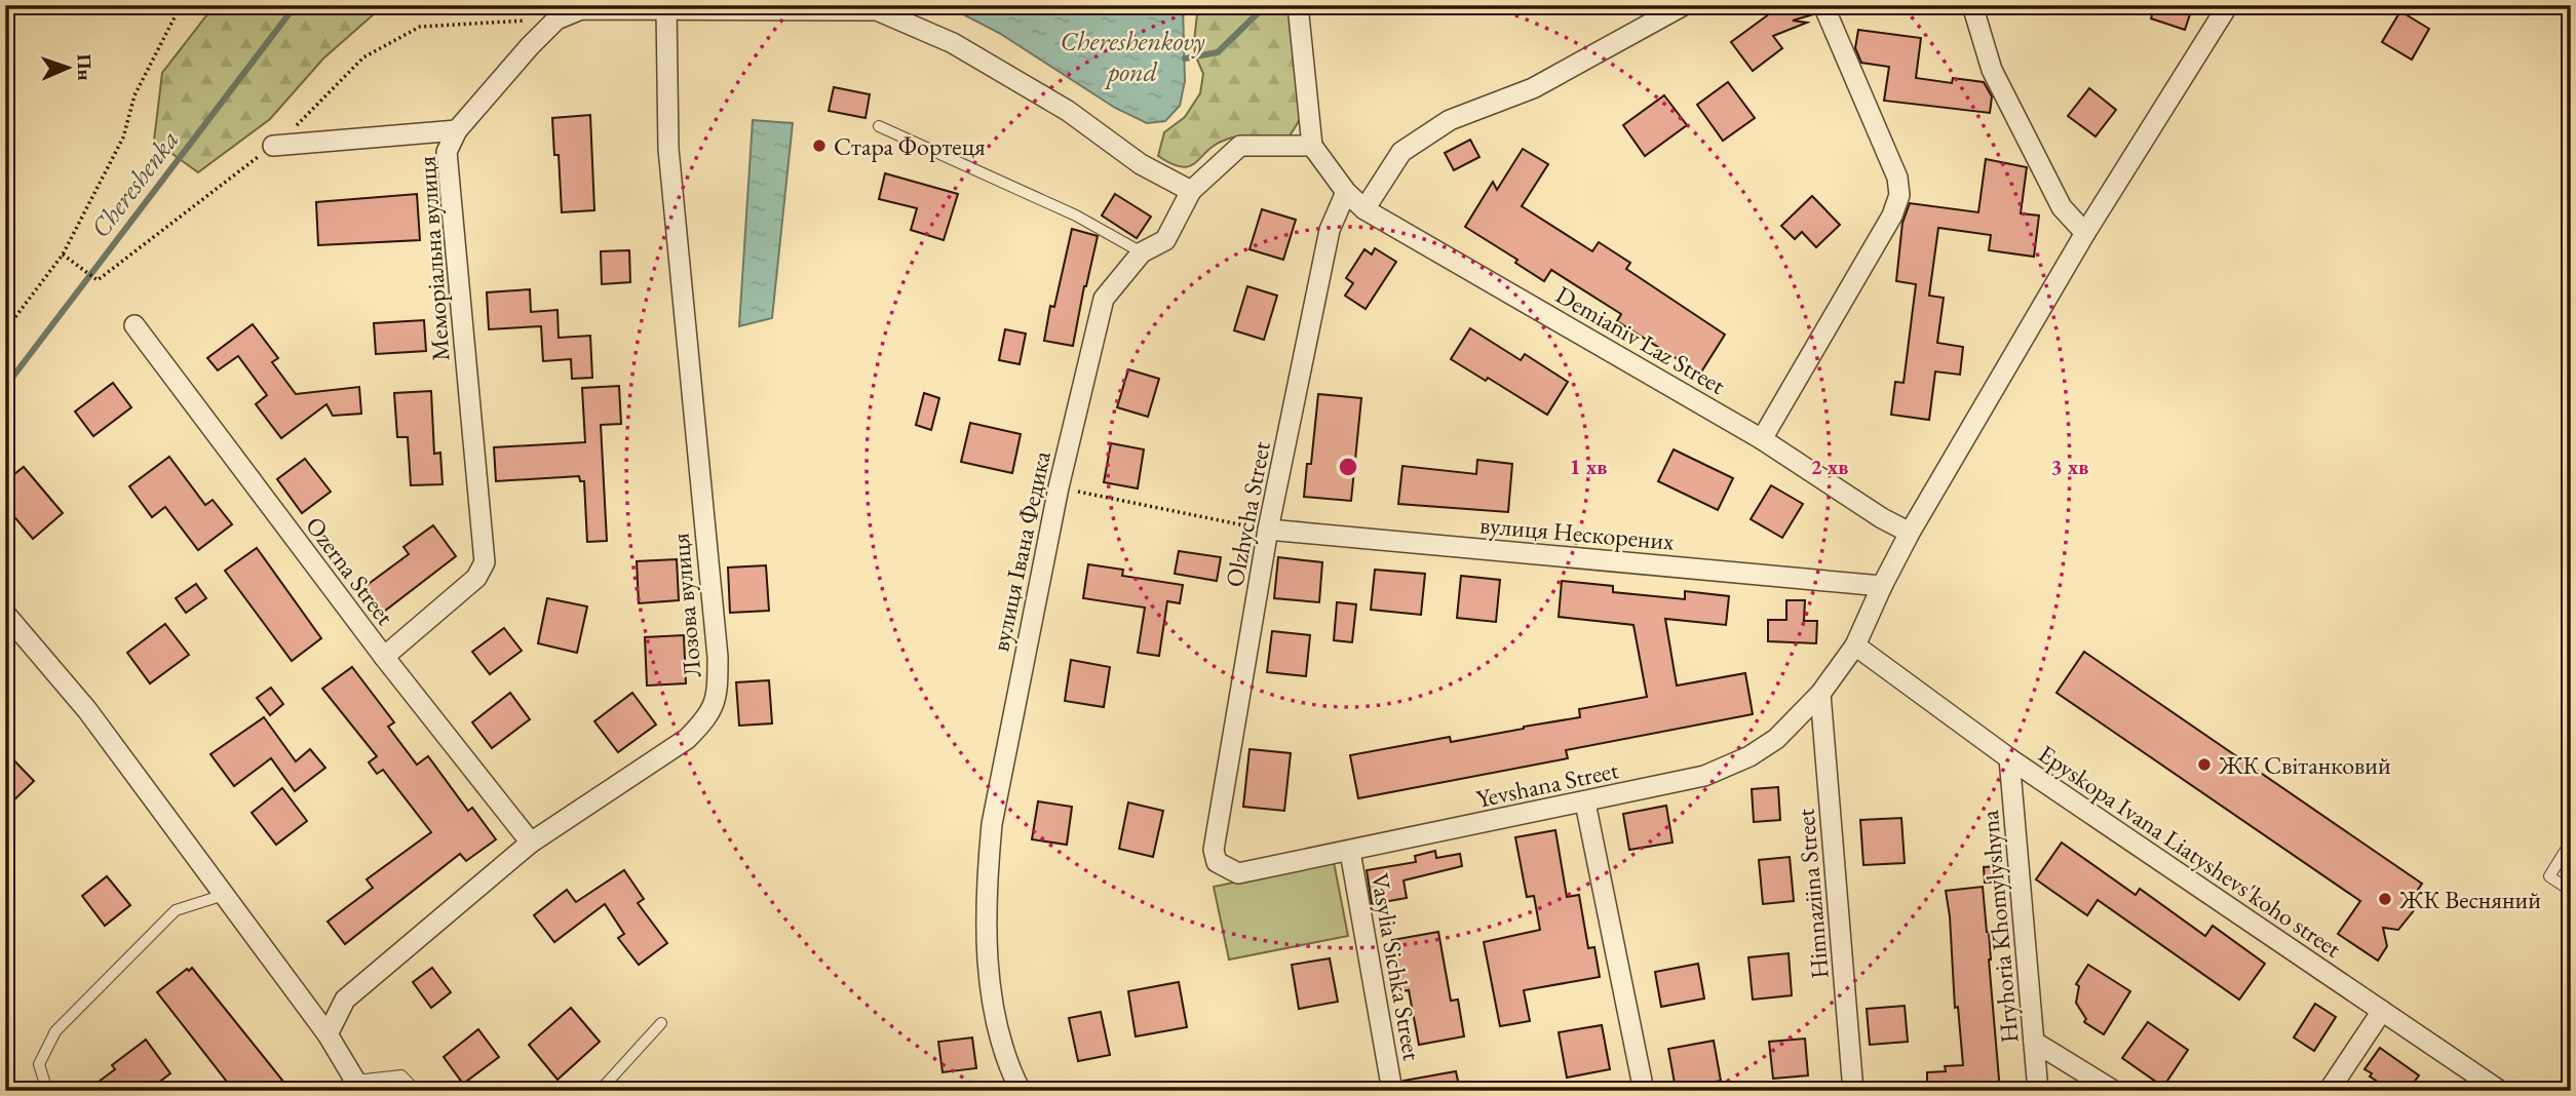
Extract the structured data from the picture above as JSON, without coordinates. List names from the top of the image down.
{
  "streets": {
    "street": [
      "Меморіальна вулиця",
      "Demianiv Laz Street",
      "Olzhycha Street",
      "вулиця Нескорених",
      "вулиця Івана Федика",
      "Ozerna Street",
      "Лозова вулиця",
      "Yevshana Street",
      "Epyskopa Ivana Liatyshevs'koho street",
      "Himnaziina Street",
      "Hryhoria Khomylyshyna",
      "Vasylia Sichka Street"
    ]
  },
  "crossings": [
    ["Меморіальна вулиця", "вулиця Івана Федика"],
    ["Меморіальна вулиця", "Ozerna Street"],
    ["Меморіальна вулиця", "Лозова вулиця"],
    ["Demianiv Laz Street", "Olzhycha Street"],
    ["Demianiv Laz Street", "вулиця Івана Федика"],
    ["Demianiv Laz Street", "Yevshana Street"],
    ["Olzhycha Street", "вулиця Нескорених"],
    ["Olzhycha Street", "Yevshana Street"],
    ["вулиця Нескорених", "Yevshana Street"],
    ["Ozerna Street", "Лозова вулиця"],
    ["Yevshana Street", "Epyskopa Ivana Liatyshevs'koho street"],
    ["Yevshana Street", "Himnaziina Street"],
    ["Yevshana Street", "Vasylia Sichka Street"],
    ["Epyskopa Ivana Liatyshevs'koho street", "Hryhoria Khomylyshyna"]
  ],
  "water": ["Chereshenkovy pond", "Chereshenka"],
  "places": ["Стара Фортеця", "ЖК Світанковий", "ЖК Весняний"],
  "north": "right",
  "rings": ["1 хв", "2 хв", "3 хв"]
}
